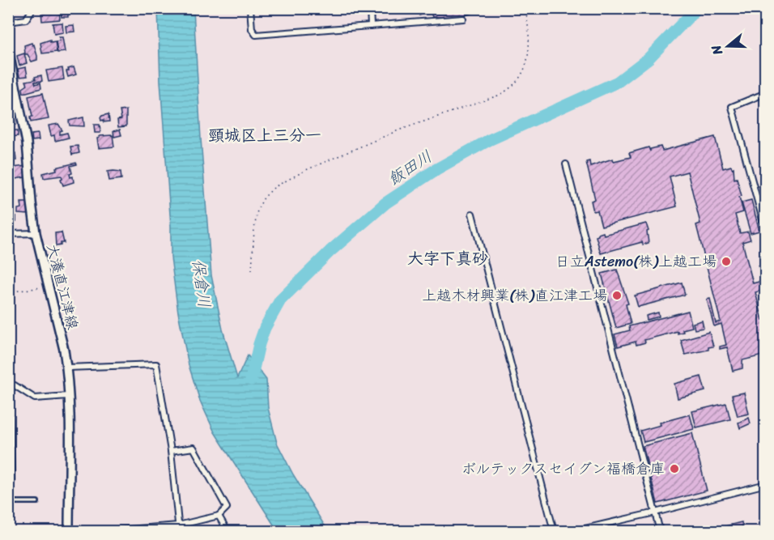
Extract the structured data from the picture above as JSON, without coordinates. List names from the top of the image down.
{
  "streets": {
    "main road": ["大瀁直江津線"]
  },
  "districts": ["頸城区上三分一", "大字下真砂"],
  "water": ["飯田川", "保倉川"],
  "places": ["日立Astemo(株)上越工場", "上越木材興業(株)直江津工場", "ボルテックスセイグン福橋倉庫"],
  "north": "left"
}
